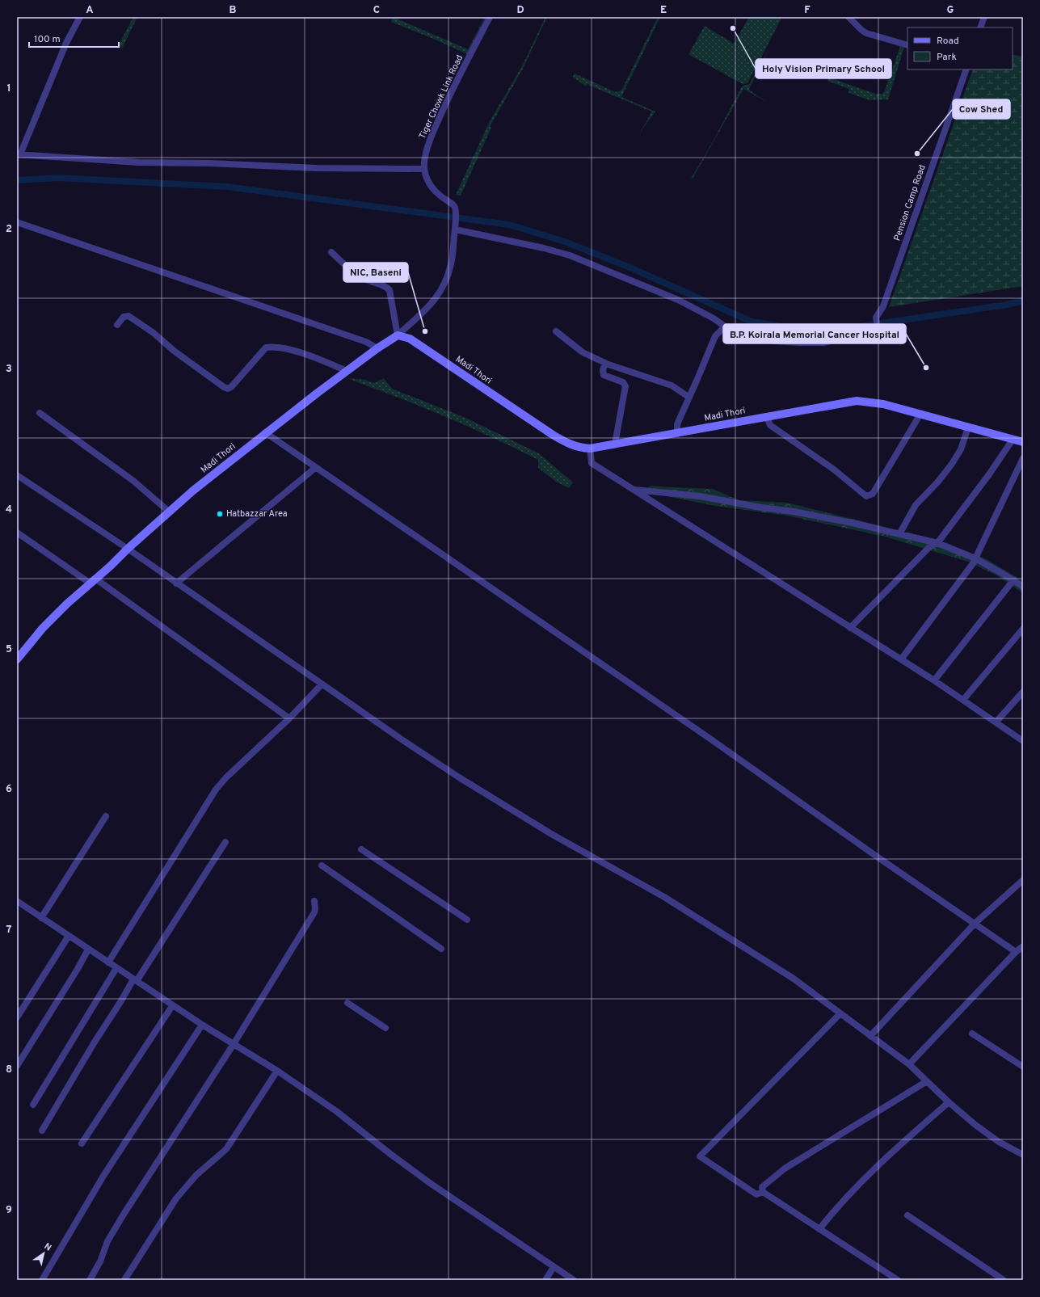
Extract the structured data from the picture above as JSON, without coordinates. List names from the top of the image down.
{
  "streets": {
    "main road": ["Madi Thori"],
    "street": ["Tiger Chowk Link Road", "Pension Camp Road"]
  },
  "places": [
    "Holy Vision Primary School",
    "Cow Shed",
    "NIC, Baseni",
    "B.P. Koirala Memorial Cancer Hospital",
    "Hatbazzar Area"
  ],
  "legend": ["Road", "Park"],
  "scale_bar": "100 m",
  "north": "top right",
  "grid": {
    "columns": [
      "A",
      "B",
      "C",
      "D",
      "E",
      "F",
      "G"
    ],
    "rows": [
      "1",
      "2",
      "3",
      "4",
      "5",
      "6",
      "7",
      "8",
      "9"
    ]
  }
}
